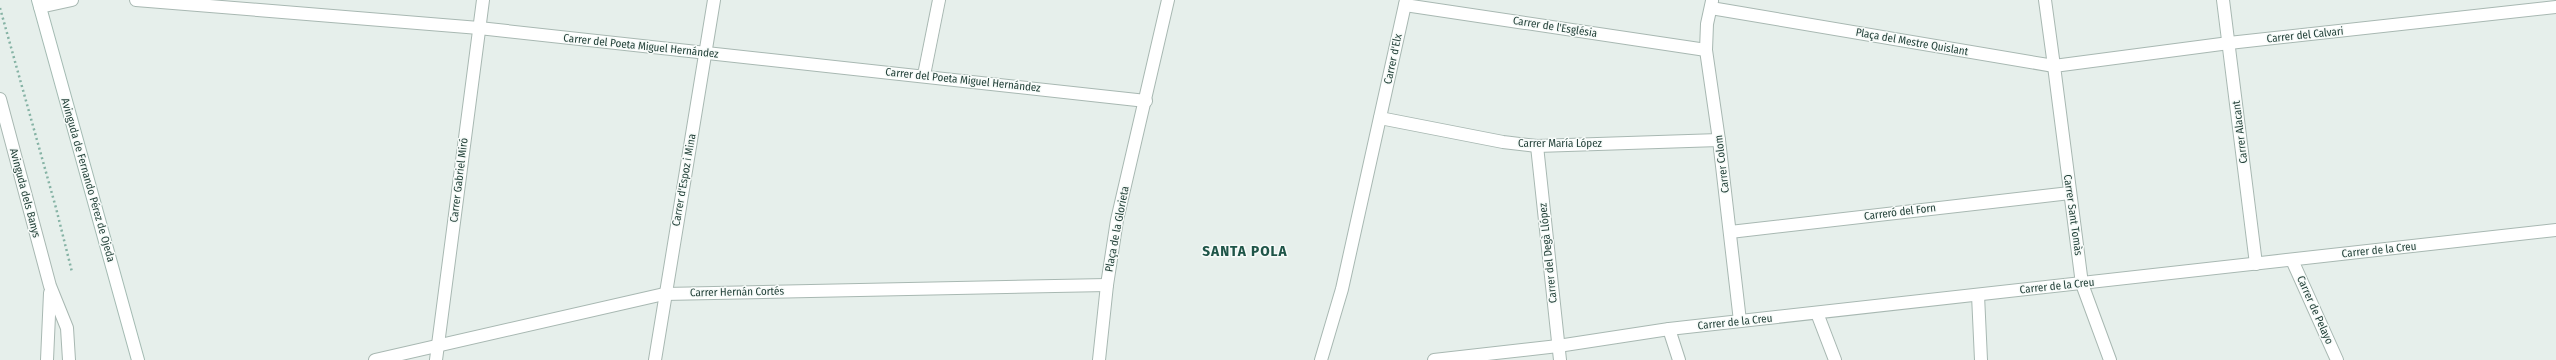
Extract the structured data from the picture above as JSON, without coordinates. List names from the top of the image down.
{
  "streets": {
    "street": [
      "Carrer de l'Església",
      "Carrer del Calvari",
      "Plaça del Mestre Quislant",
      "Carrer del Poeta Miguel Hernández",
      "Carrer d'Elx",
      "Carrer Alacant",
      "Carrer María López",
      "Carrer Colom",
      "Avinguda de Fernando Pérez de Ojeda",
      "Carrer Gabriel Miró",
      "Carrer d'Espoz i Mina",
      "Avinguda dels Banys",
      "Carreró del Forn",
      "Carrer Sant Tomàs",
      "Plaça de la Glorieta",
      "Carrer de la Creu",
      "Carrer del Degà Llópez",
      "Carrer Hernán Cortés",
      "Carrer de Pelayo"
    ]
  },
  "crossings": [
    ["Carrer de l'Església", "Carrer d'Elx"],
    ["Carrer de l'Església", "Carrer Colom"],
    ["Carrer del Calvari", "Plaça del Mestre Quislant"],
    ["Carrer del Calvari", "Carrer Alacant"],
    ["Carrer del Calvari", "Carrer Sant Tomàs"],
    ["Plaça del Mestre Quislant", "Carrer Colom"],
    ["Plaça del Mestre Quislant", "Carrer Sant Tomàs"],
    ["Carrer del Poeta Miguel Hernández", "Carrer Gabriel Miró"],
    ["Carrer del Poeta Miguel Hernández", "Carrer d'Espoz i Mina"],
    ["Carrer del Poeta Miguel Hernández", "Plaça de la Glorieta"],
    ["Carrer d'Elx", "Carrer María López"],
    ["Carrer Alacant", "Carrer de la Creu"],
    ["Carrer María López", "Carrer Colom"],
    ["Carrer María López", "Carrer del Degà Llópez"],
    ["Carrer Colom", "Carreró del Forn"],
    ["Carrer Colom", "Carrer de la Creu"],
    ["Carrer Gabriel Miró", "Carrer Hernán Cortés"],
    ["Carrer d'Espoz i Mina", "Carrer Hernán Cortés"],
    ["Carreró del Forn", "Carrer Sant Tomàs"],
    ["Carrer Sant Tomàs", "Carrer de la Creu"],
    ["Plaça de la Glorieta", "Carrer Hernán Cortés"],
    ["Carrer de la Creu", "Carrer del Degà Llópez"],
    ["Carrer de la Creu", "Carrer de Pelayo"]
  ],
  "districts": ["SANTA POLA"]
}
